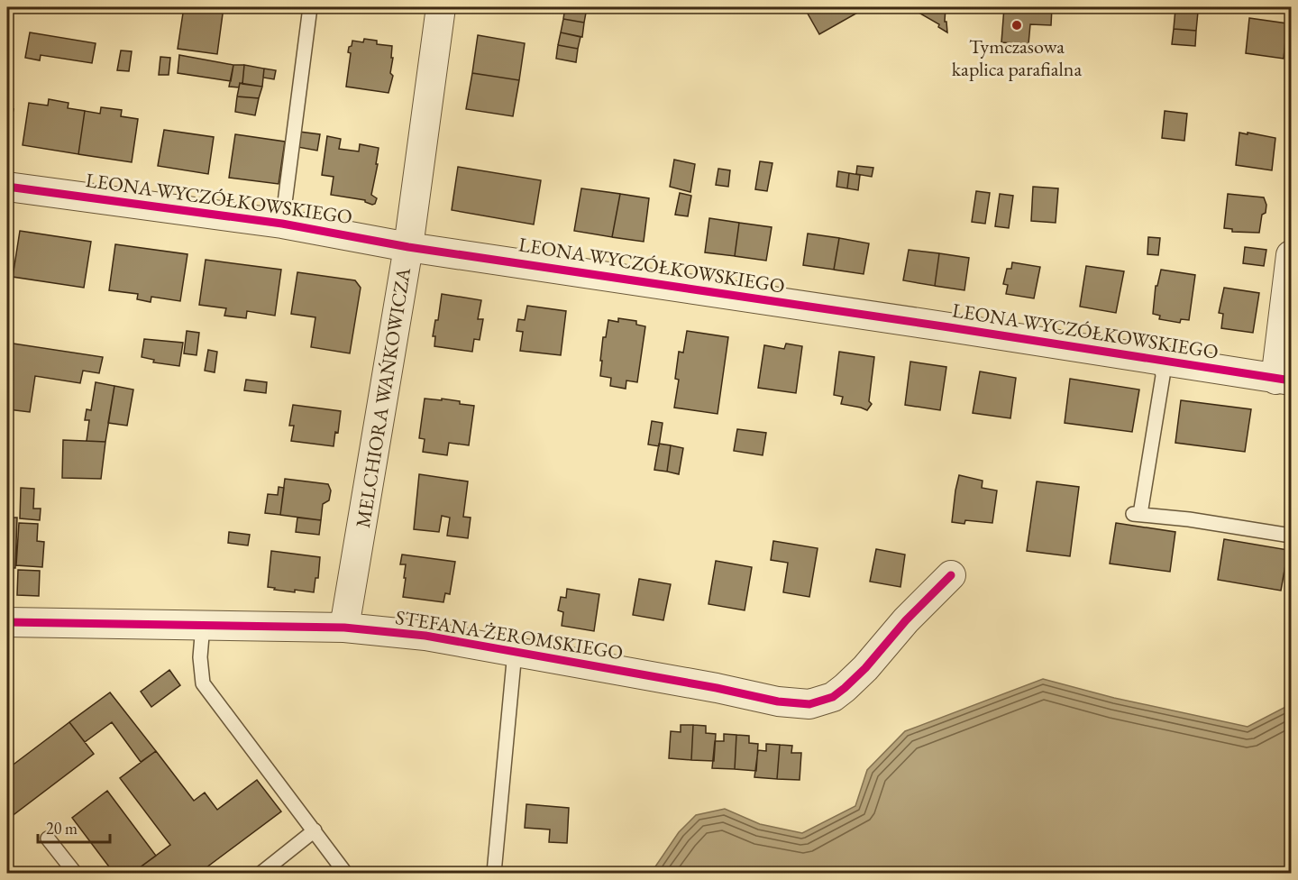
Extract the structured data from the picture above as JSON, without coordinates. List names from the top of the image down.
{
  "streets": {
    "street": ["LEONA WYCZÓŁKOWSKIEGO", "MELCHIORA WAŃKOWICZA", "STEFANA ŻEROMSKIEGO"]
  },
  "crossings": [
    ["LEONA WYCZÓŁKOWSKIEGO", "MELCHIORA WAŃKOWICZA"],
    ["MELCHIORA WAŃKOWICZA", "STEFANA ŻEROMSKIEGO"]
  ],
  "places": ["Tymczasowa kaplica parafialna"],
  "scale_bar": "20 m"
}
